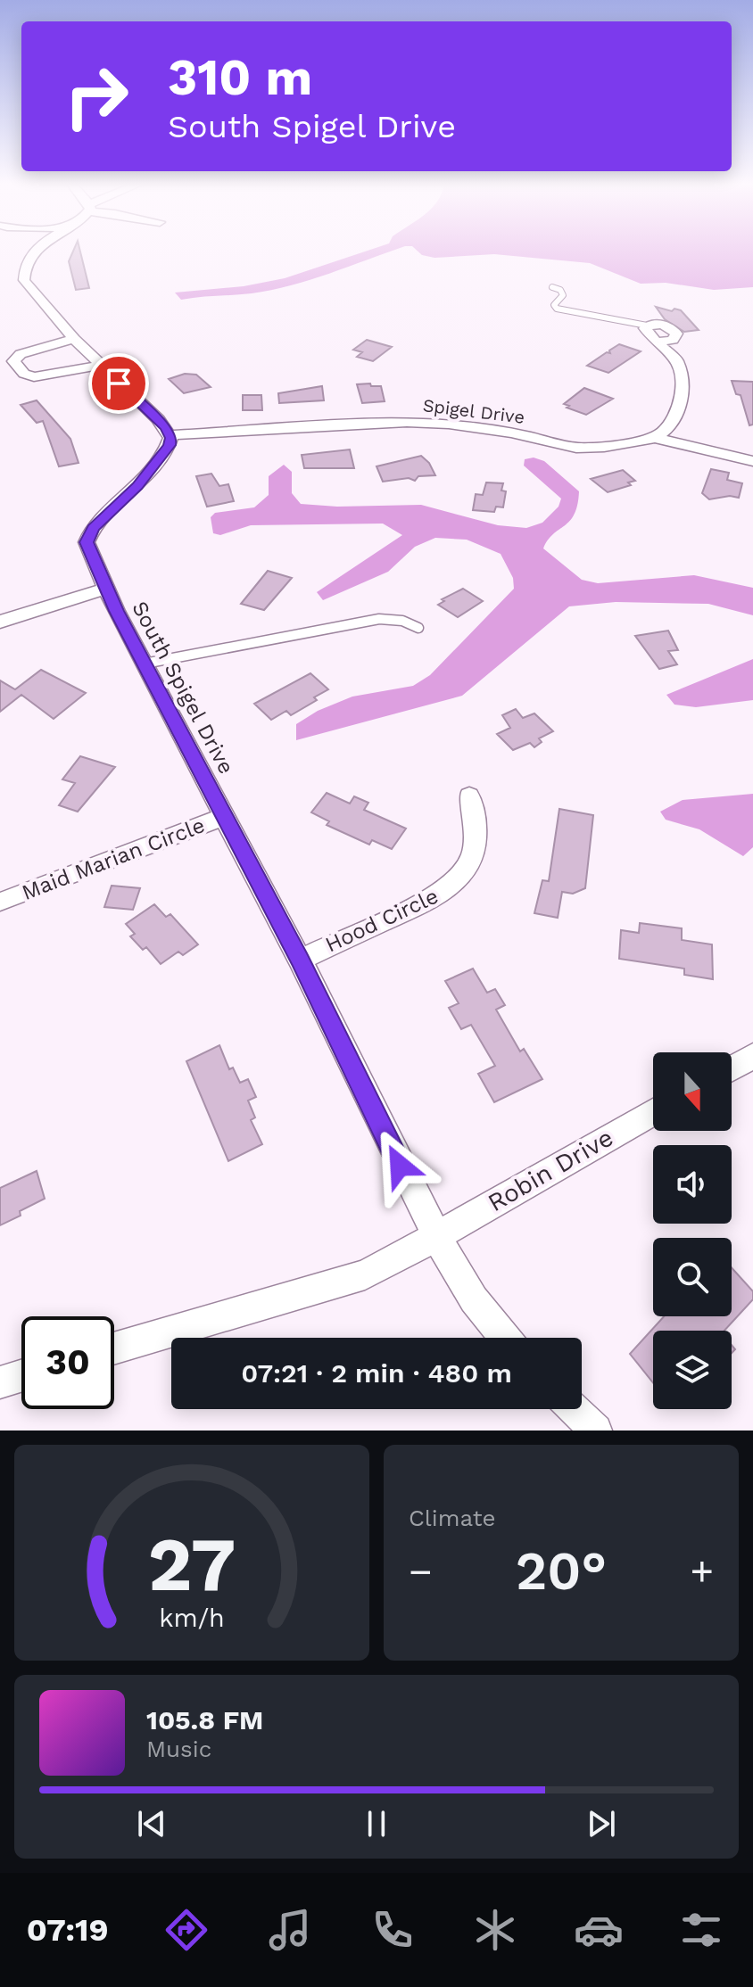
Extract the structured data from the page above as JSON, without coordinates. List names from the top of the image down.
{
  "streets": {
    "street": [
      "Spigel Drive",
      "South Spigel Drive",
      "Maid Marian Circle",
      "Hood Circle",
      "Robin Drive"
    ]
  },
  "crossings": [
    ["Spigel Drive", "South Spigel Drive"],
    ["South Spigel Drive", "Maid Marian Circle"],
    ["South Spigel Drive", "Hood Circle"],
    ["South Spigel Drive", "Robin Drive"]
  ],
  "north": "bottom",
  "page": {
    "turn": ["310 m", "South Spigel Drive"],
    "limit": "30",
    "trip": "07:21 · 2 min · 480 m",
    "tile": "Climate",
    "heat": ["−", "20°", "+"],
    "song": ["105.8 FM", "Music"],
    "tabs": "07:19",
    "gauge": ["27", "km/h"]
  }
}
